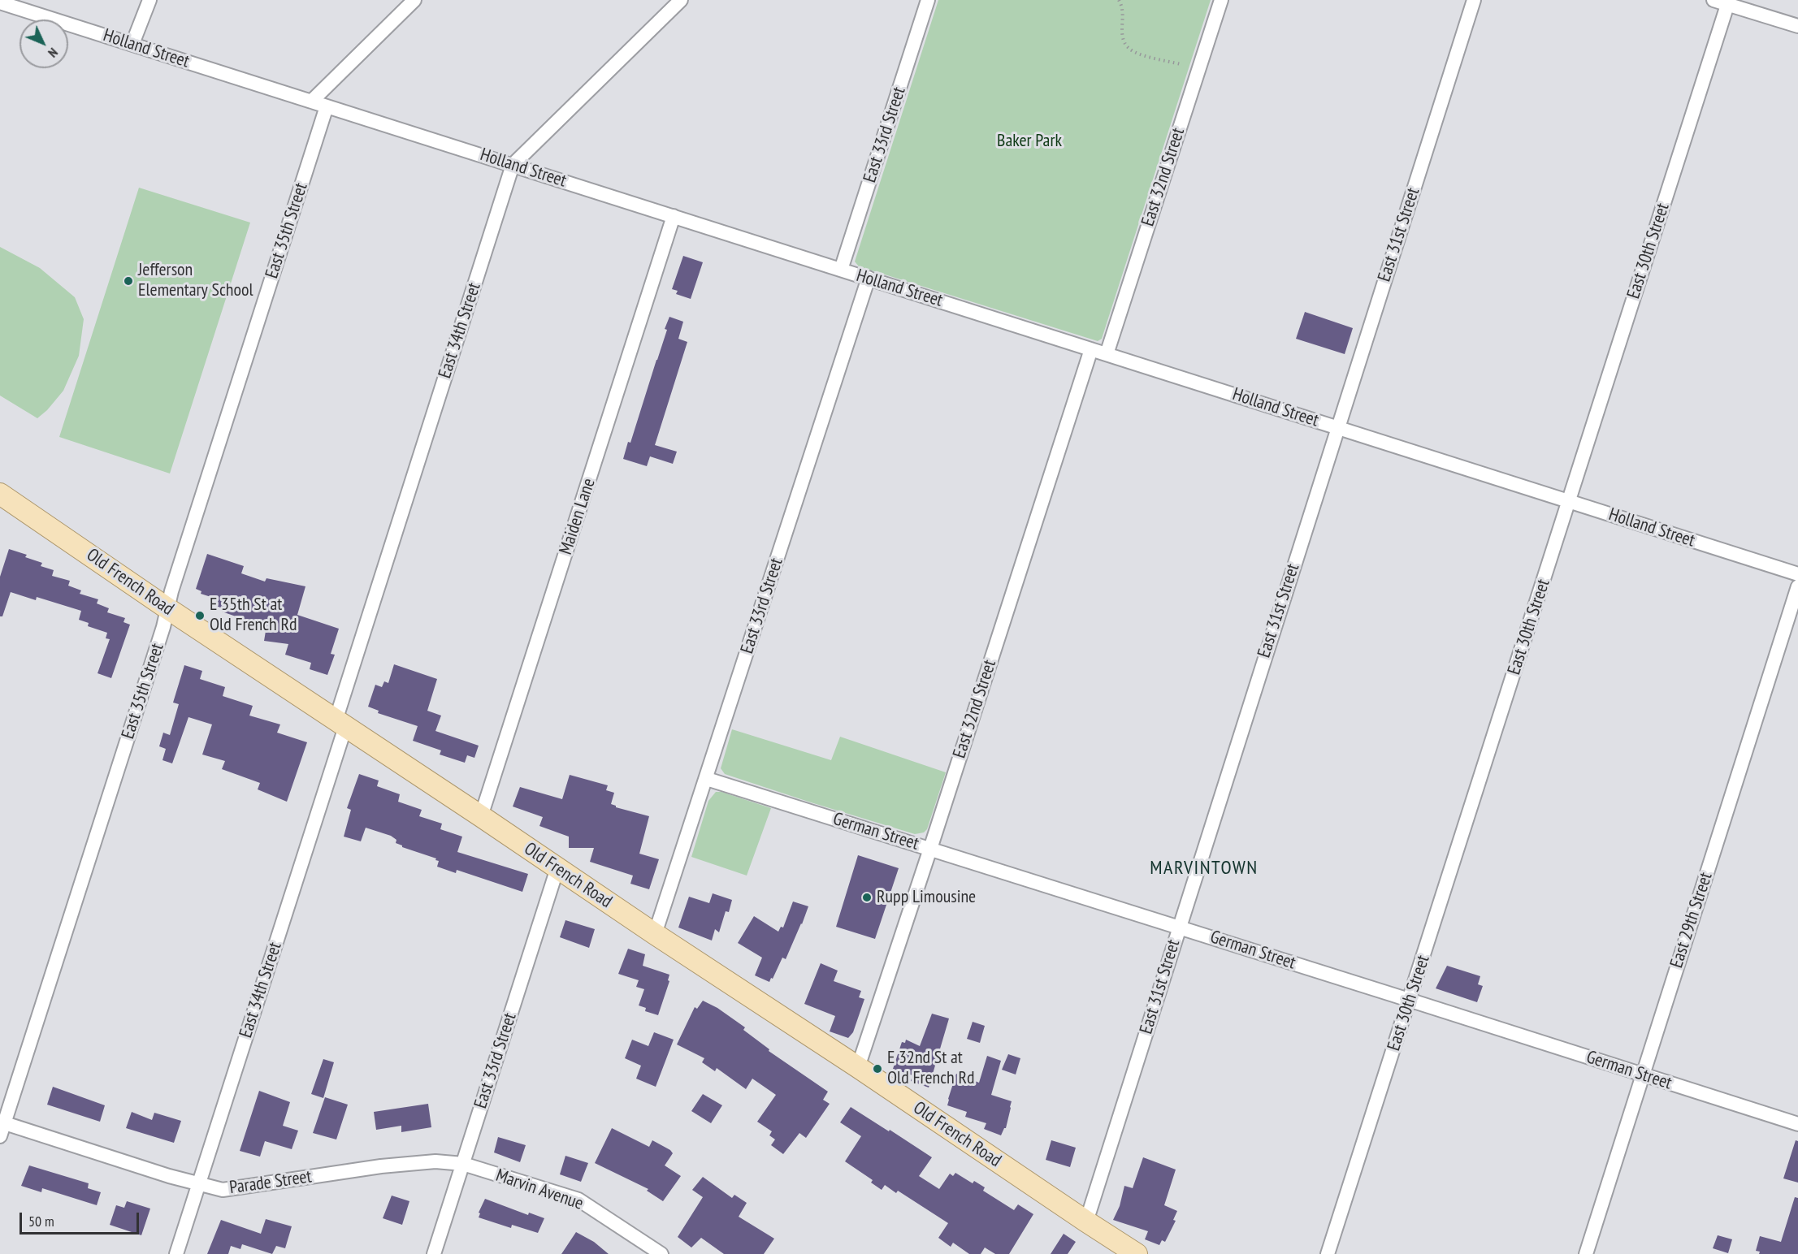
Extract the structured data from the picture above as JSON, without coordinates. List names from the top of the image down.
{
  "streets": {
    "main road": ["Old French Road"],
    "street": [
      "Holland Street",
      "East 33rd Street",
      "East 32nd Street",
      "East 35th Street",
      "East 31st Street",
      "East 30th Street",
      "East 34th Street",
      "Maiden Lane",
      "German Street",
      "East 29th Street",
      "Parade Street",
      "Marvin Avenue"
    ]
  },
  "crossings": [
    ["Holland Street", "East 33rd Street"],
    ["Holland Street", "East 32nd Street"],
    ["Holland Street", "East 35th Street"],
    ["Holland Street", "East 31st Street"],
    ["Holland Street", "East 30th Street"],
    ["Holland Street", "East 34th Street"],
    ["Holland Street", "Maiden Lane"],
    ["East 33rd Street", "Old French Road"],
    ["East 33rd Street", "German Street"],
    ["East 33rd Street", "Parade Street"],
    ["East 33rd Street", "Marvin Avenue"],
    ["East 32nd Street", "Old French Road"],
    ["East 32nd Street", "German Street"],
    ["East 35th Street", "Old French Road"],
    ["East 35th Street", "Parade Street"],
    ["East 31st Street", "Old French Road"],
    ["East 31st Street", "German Street"],
    ["East 30th Street", "German Street"],
    ["East 34th Street", "Old French Road"],
    ["East 34th Street", "Parade Street"],
    ["Maiden Lane", "Old French Road"],
    ["German Street", "East 29th Street"],
    ["Parade Street", "Marvin Avenue"]
  ],
  "districts": ["MARVINTOWN"],
  "parks": ["Baker Park"],
  "places": [
    "Jefferson Elementary School",
    "E 35th St at Old French Rd",
    "Rupp Limousine",
    "E 32nd St at Old French Rd"
  ],
  "scale_bar": "50 m",
  "north": "bottom right"
}
